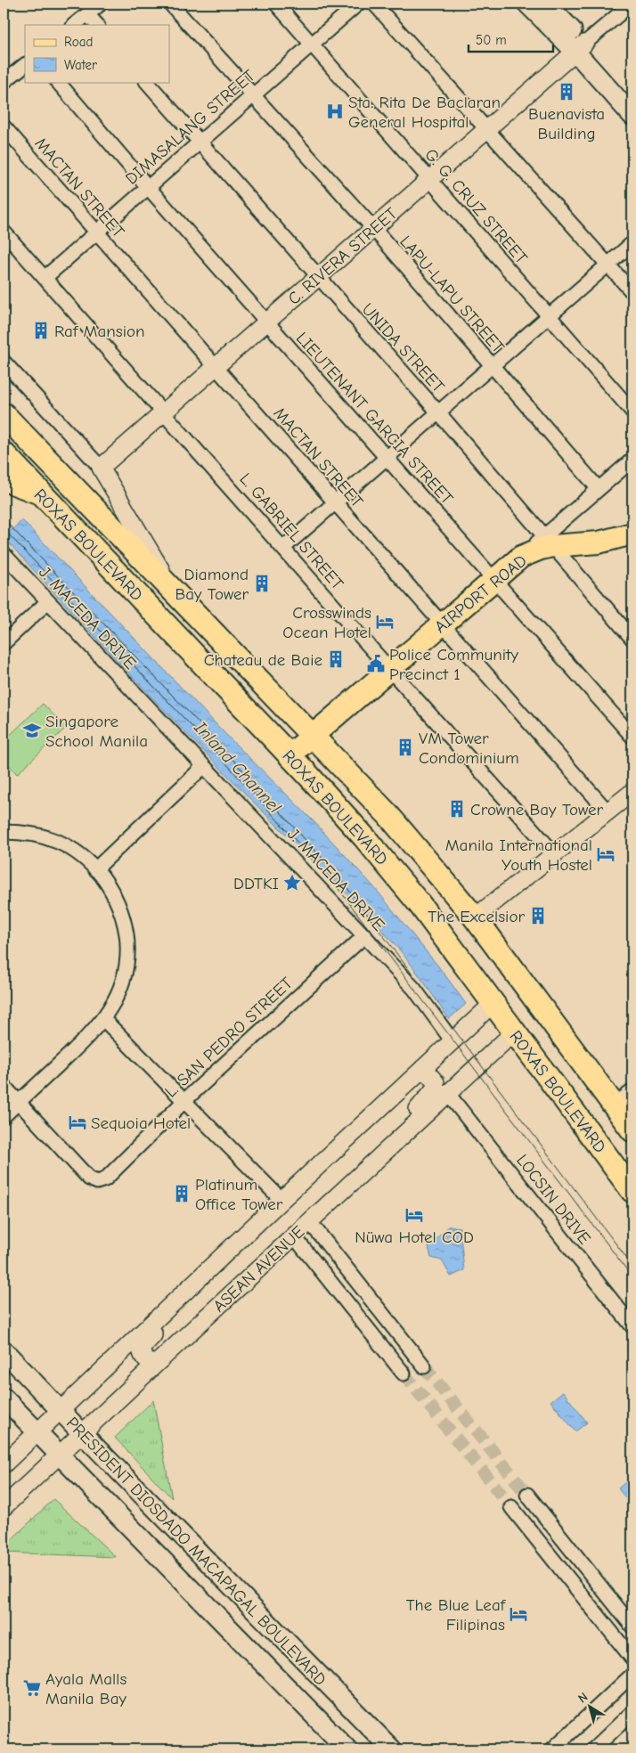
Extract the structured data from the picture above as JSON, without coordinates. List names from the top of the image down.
{
  "streets": {
    "highway": ["ROXAS BOULEVARD"],
    "main road": ["AIRPORT ROAD", "PRESIDENT DIOSDADO MACAPAGAL BOULEVARD"],
    "street": [
      "DIMASALANG STREET",
      "MACTAN STREET",
      "G. G. CRUZ STREET",
      "C. RIVERA STREET",
      "LAPU-LAPU STREET",
      "UNIDA STREET",
      "LIEUTENANT GARCIA STREET",
      "L. GABRIEL STREET",
      "J. MACEDA DRIVE",
      "L. SAN PEDRO STREET",
      "LOCSIN DRIVE",
      "ASEAN AVENUE"
    ]
  },
  "crossings": [
    ["DIMASALANG STREET", "MACTAN STREET"],
    ["DIMASALANG STREET", "G. G. CRUZ STREET"],
    ["DIMASALANG STREET", "LAPU-LAPU STREET"],
    ["DIMASALANG STREET", "UNIDA STREET"],
    ["DIMASALANG STREET", "LIEUTENANT GARCIA STREET"],
    ["DIMASALANG STREET", "L. GABRIEL STREET"],
    ["MACTAN STREET", "C. RIVERA STREET"],
    ["MACTAN STREET", "AIRPORT ROAD"],
    ["G. G. CRUZ STREET", "C. RIVERA STREET"],
    ["C. RIVERA STREET", "LAPU-LAPU STREET"],
    ["C. RIVERA STREET", "UNIDA STREET"],
    ["C. RIVERA STREET", "LIEUTENANT GARCIA STREET"],
    ["C. RIVERA STREET", "L. GABRIEL STREET"],
    ["UNIDA STREET", "AIRPORT ROAD"],
    ["LIEUTENANT GARCIA STREET", "AIRPORT ROAD"],
    ["L. GABRIEL STREET", "AIRPORT ROAD"],
    ["ROXAS BOULEVARD", "AIRPORT ROAD"],
    ["ROXAS BOULEVARD", "ASEAN AVENUE"],
    ["J. MACEDA DRIVE", "L. SAN PEDRO STREET"],
    ["J. MACEDA DRIVE", "ASEAN AVENUE"],
    ["LOCSIN DRIVE", "ASEAN AVENUE"],
    ["ASEAN AVENUE", "PRESIDENT DIOSDADO MACAPAGAL BOULEVARD"]
  ],
  "water": ["Inland Channel"],
  "places": {
    "building": [
      "Buenavista Building",
      "Raf Mansion",
      "Diamond Bay Tower",
      "Chateau de Baie",
      "VM Tower Condominium",
      "Crowne Bay Tower",
      "The Excelsior",
      "Platinum Office Tower"
    ],
    "hospital": ["Sta. Rita De Baclaran General Hospital"],
    "hotel": [
      "Crosswinds Ocean Hotel",
      "Manila International Youth Hostel",
      "Sequoia Hotel",
      "Nüwa Hotel COD",
      "The Blue Leaf Filipinas"
    ],
    "public building": ["Police Community Precinct 1"],
    "school or university": ["Singapore School Manila"],
    "place": ["DDTKI"],
    "supermarket": ["Ayala Malls Manila Bay"]
  },
  "legend": ["Road", "Water"],
  "scale_bar": "50 m",
  "north": "top left"
}
